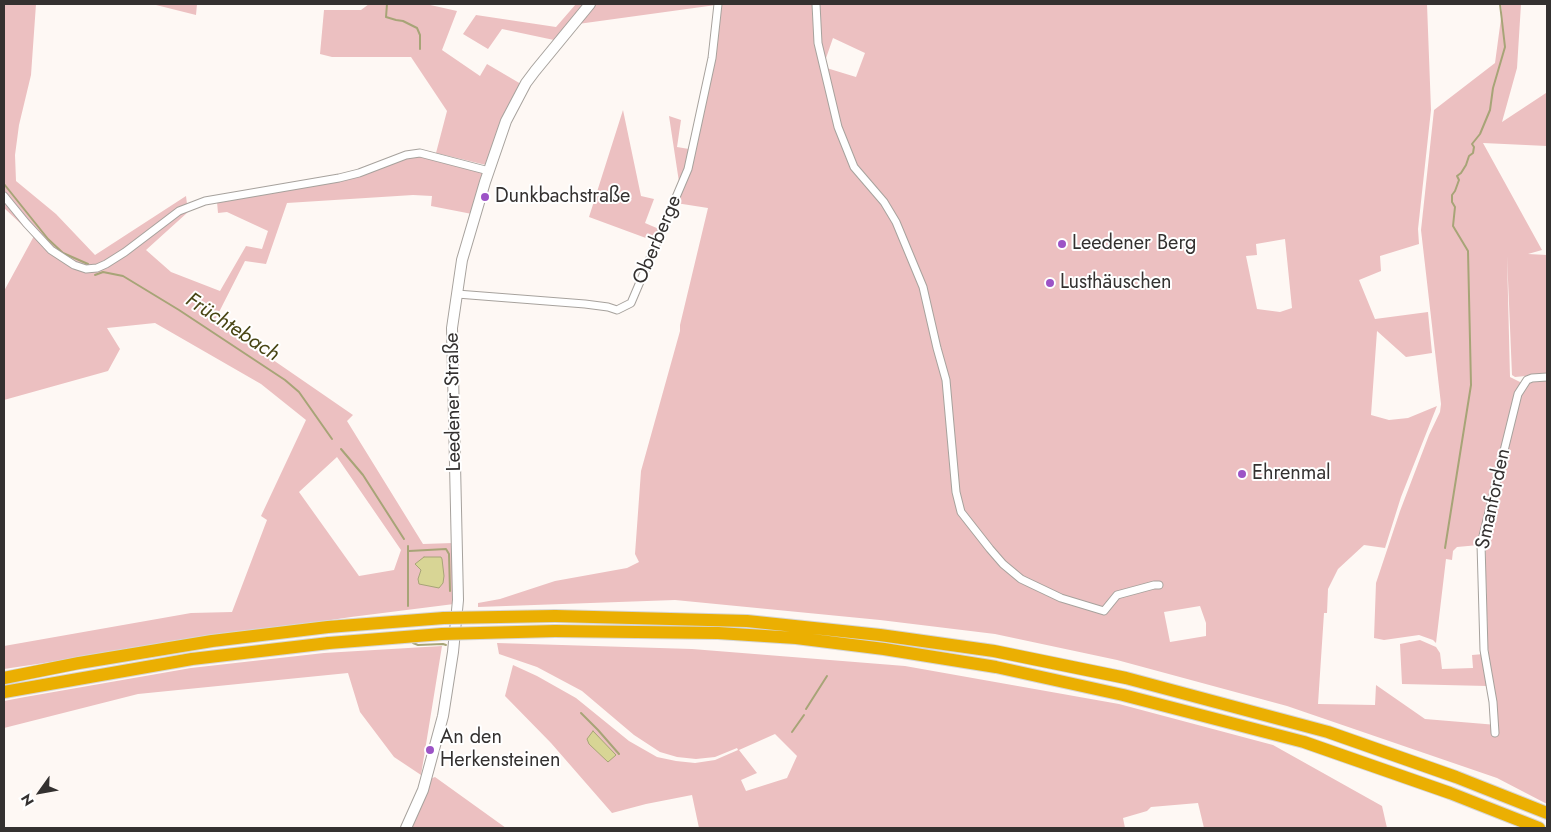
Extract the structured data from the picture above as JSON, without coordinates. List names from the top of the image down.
{
  "streets": {
    "street": ["Oberberge", "Leedener Straße", "Smanforden"]
  },
  "crossings": [
    ["Oberberge", "Leedener Straße"]
  ],
  "water": ["Früchtebach"],
  "places": [
    "Dunkbachstraße",
    "Leedener Berg",
    "Lusthäuschen",
    "Ehrenmal",
    "An den Herkensteinen"
  ],
  "north": "bottom left"
}
